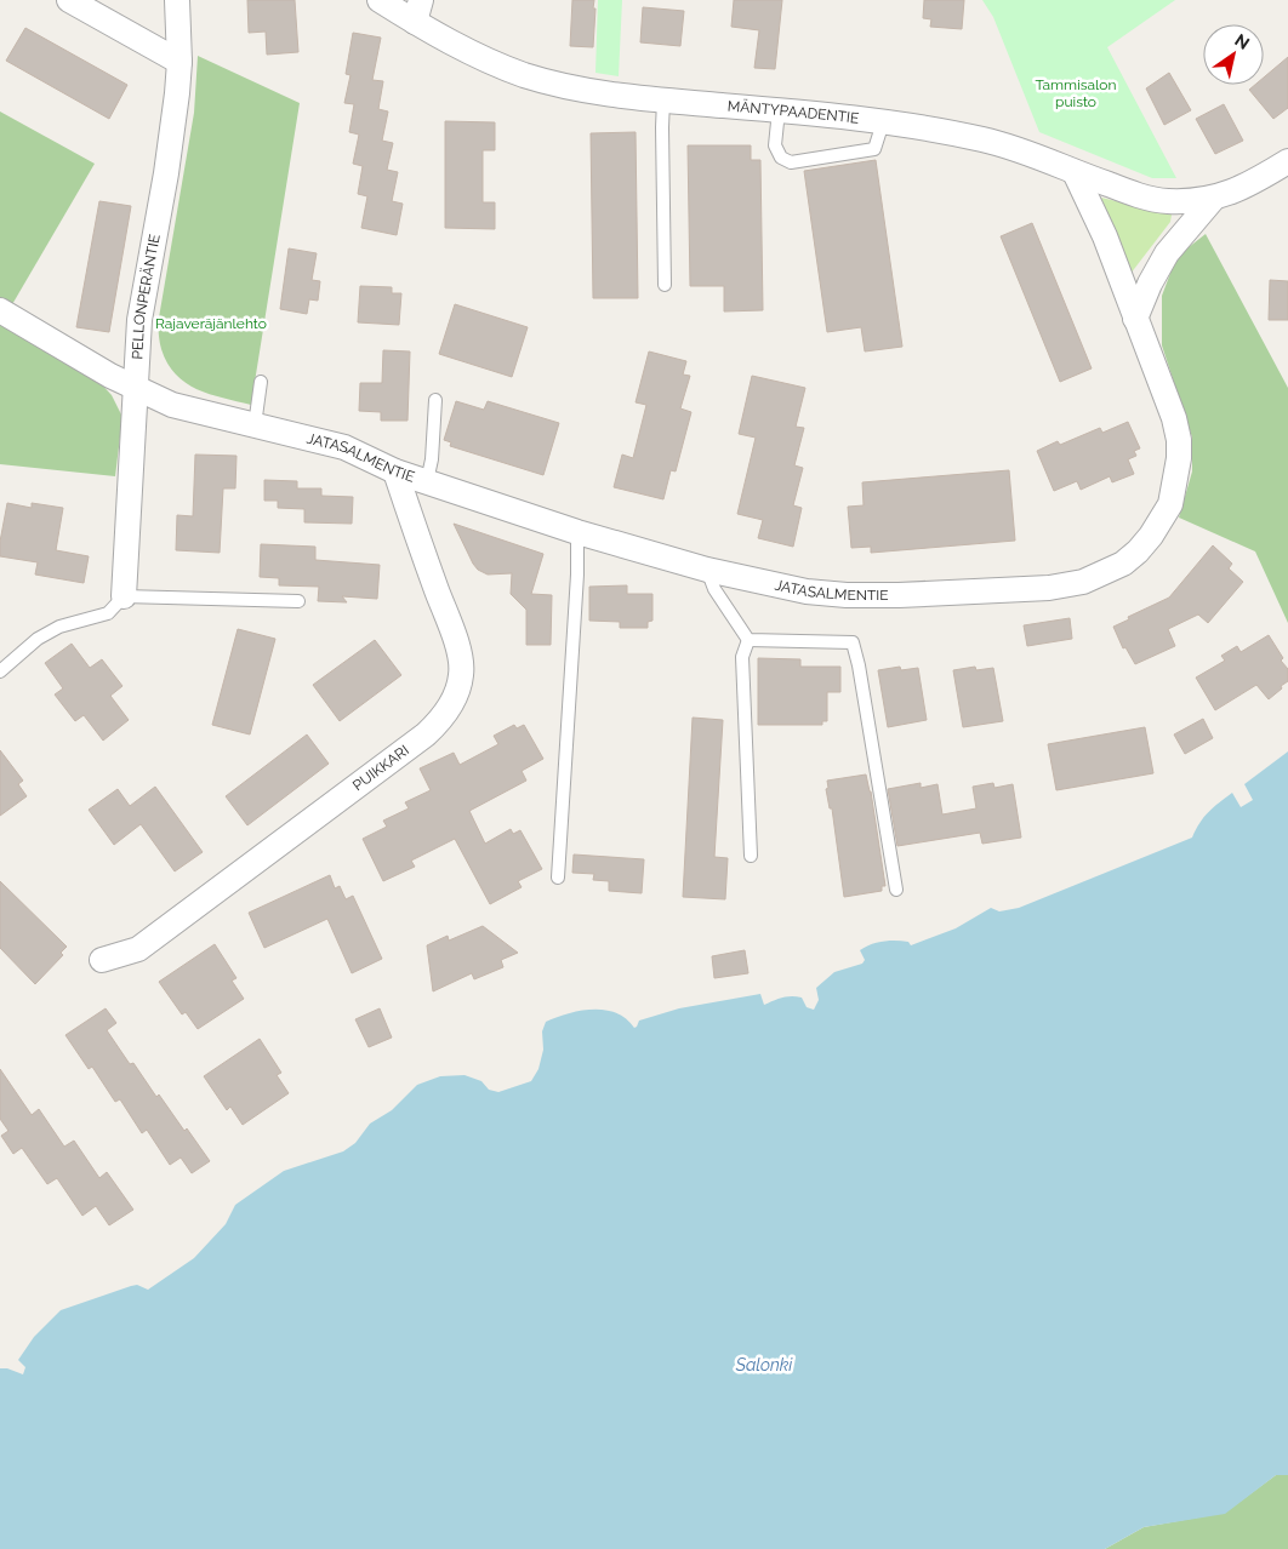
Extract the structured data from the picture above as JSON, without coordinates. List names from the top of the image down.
{
  "streets": {
    "street": [
      "MÄNTYPAADENTIE",
      "PELLONPERÄNTIE",
      "JATASALMENTIE",
      "PUIKKARI"
    ]
  },
  "crossings": [
    ["MÄNTYPAADENTIE", "JATASALMENTIE"],
    ["PELLONPERÄNTIE", "JATASALMENTIE"],
    ["JATASALMENTIE", "PUIKKARI"]
  ],
  "water": ["Salonki"],
  "parks": ["Tammisalon puisto", "Rajaveräjänlehto"],
  "north": "top right"
}
